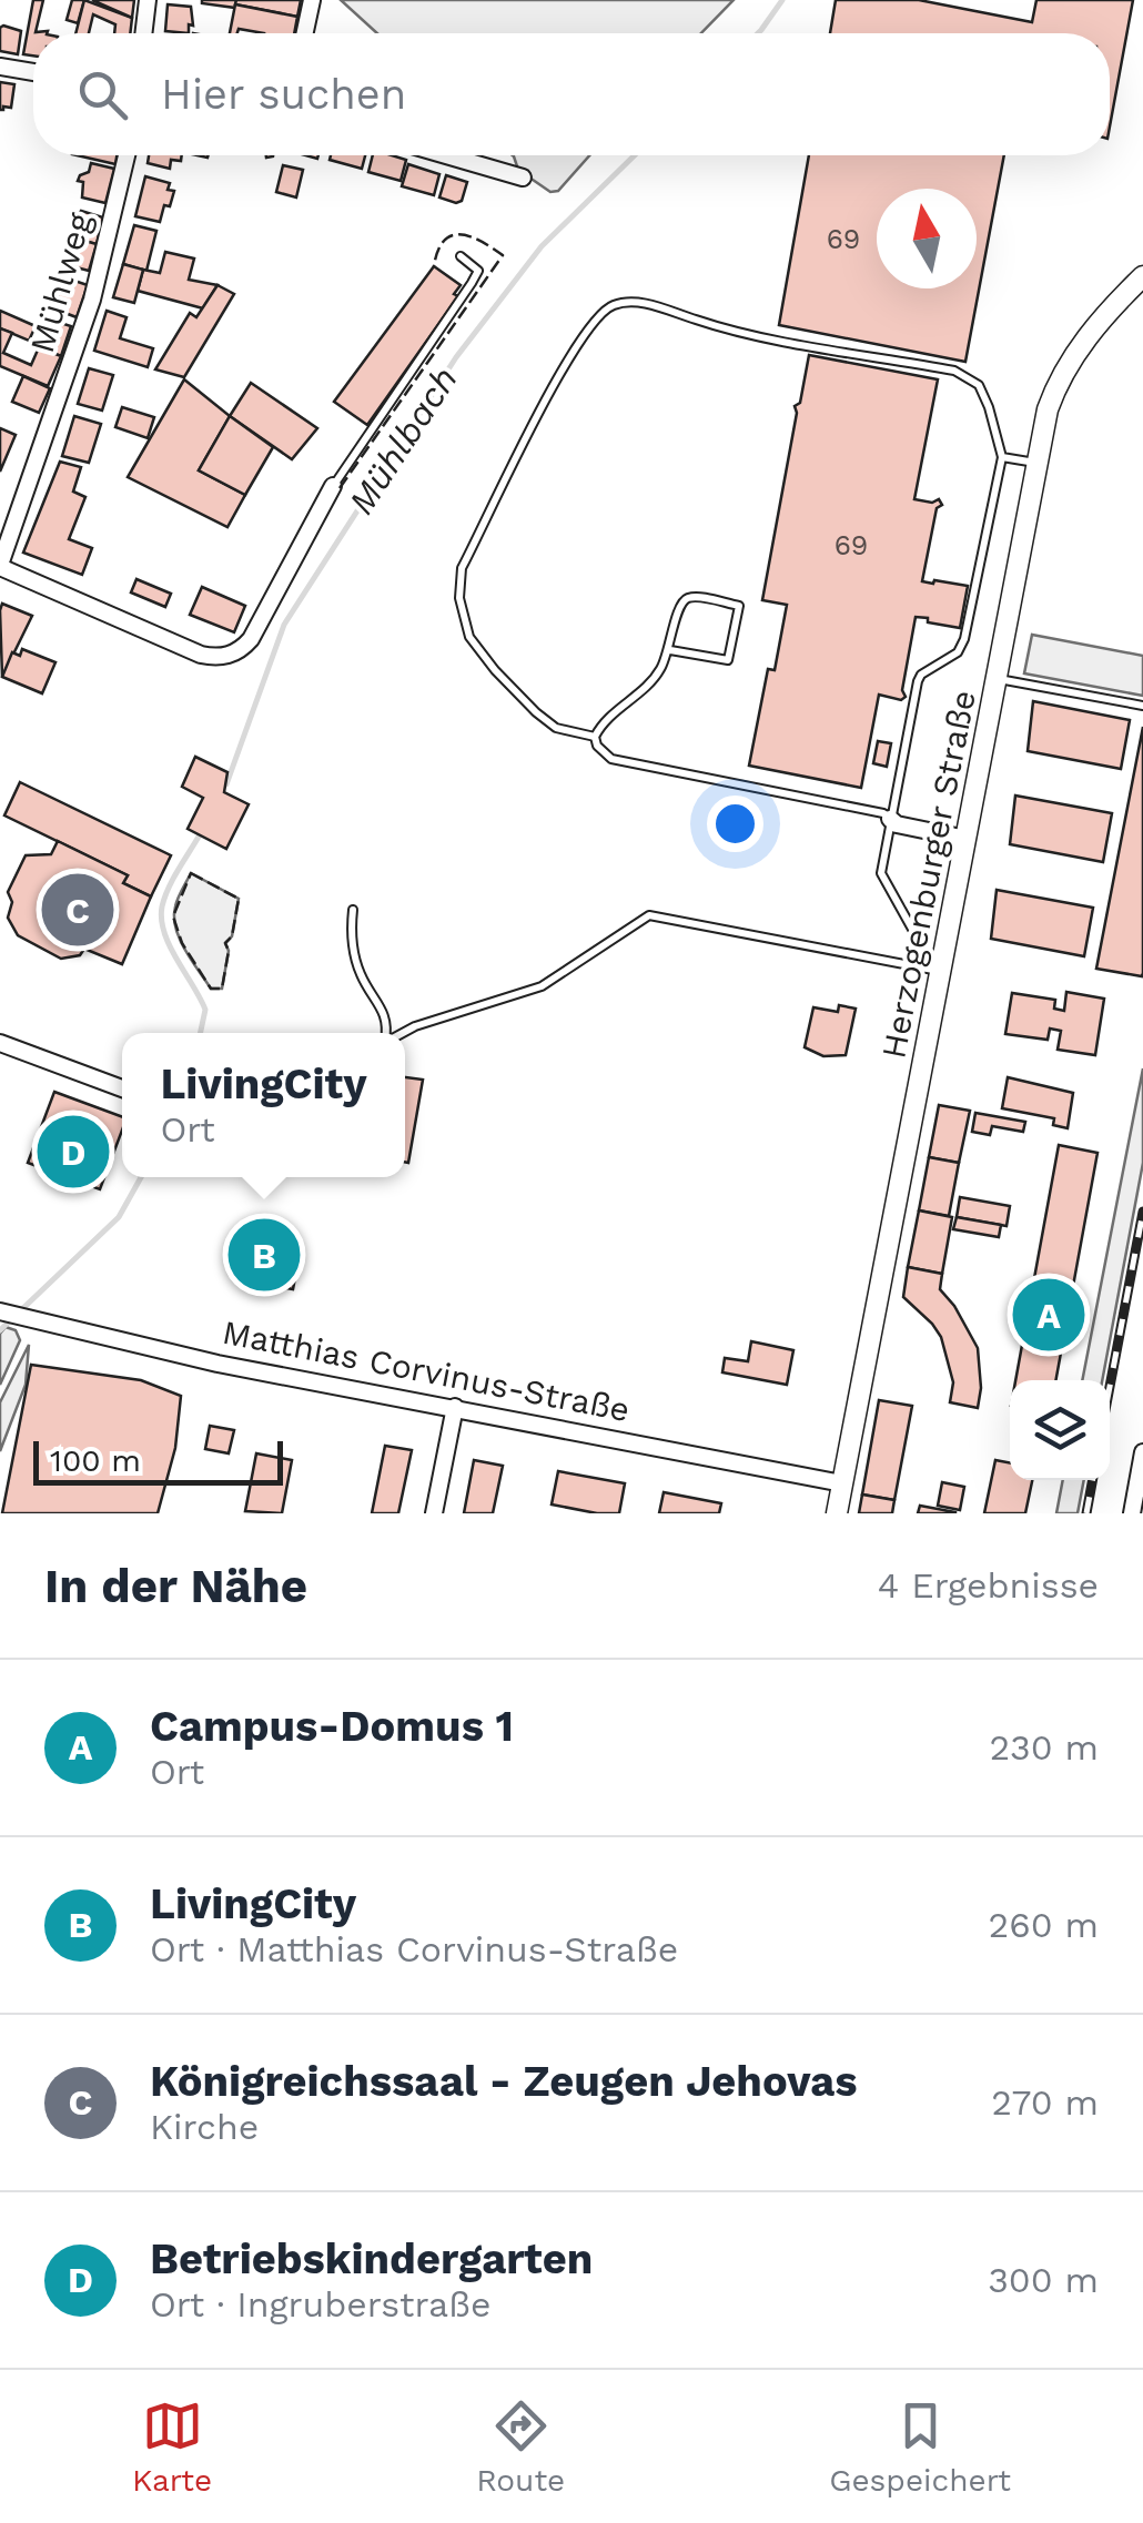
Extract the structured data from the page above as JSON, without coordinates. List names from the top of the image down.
{
  "streets": {
    "street": ["Mühlweg", "Herzogenburger Straße", "Matthias Corvinus-Straße"]
  },
  "crossings": [
    ["Herzogenburger Straße", "Matthias Corvinus-Straße"]
  ],
  "water": ["Mühlbach"],
  "house_numbers": ["69", "69"],
  "scale_bar": "100 m",
  "north": "top",
  "page": {
    "search": "Hier suchen",
    "pins": [
      "C",
      "D",
      "B",
      "A"
    ],
    "popup": ["LivingCity", "Ort"],
    "scale": "100 m",
    "heading": ["In der Nähe", "4 Ergebnisse"],
    "list": [
      {
        "mark": "A",
        "name": "Campus-Domus 1",
        "note": "Ort",
        "value": "230 m"
      },
      {
        "mark": "B",
        "name": "LivingCity",
        "note": "Ort · Matthias Corvinus-Straße",
        "value": "260 m"
      },
      {
        "mark": "C",
        "name": "Königreichssaal - Zeugen Jehovas",
        "note": "Kirche",
        "value": "270 m"
      },
      {
        "mark": "D",
        "name": "Betriebskindergarten",
        "note": "Ort · Ingruberstraße",
        "value": "300 m"
      }
    ],
    "nav": ["Karte", "Route", "Gespeichert"]
  }
}
